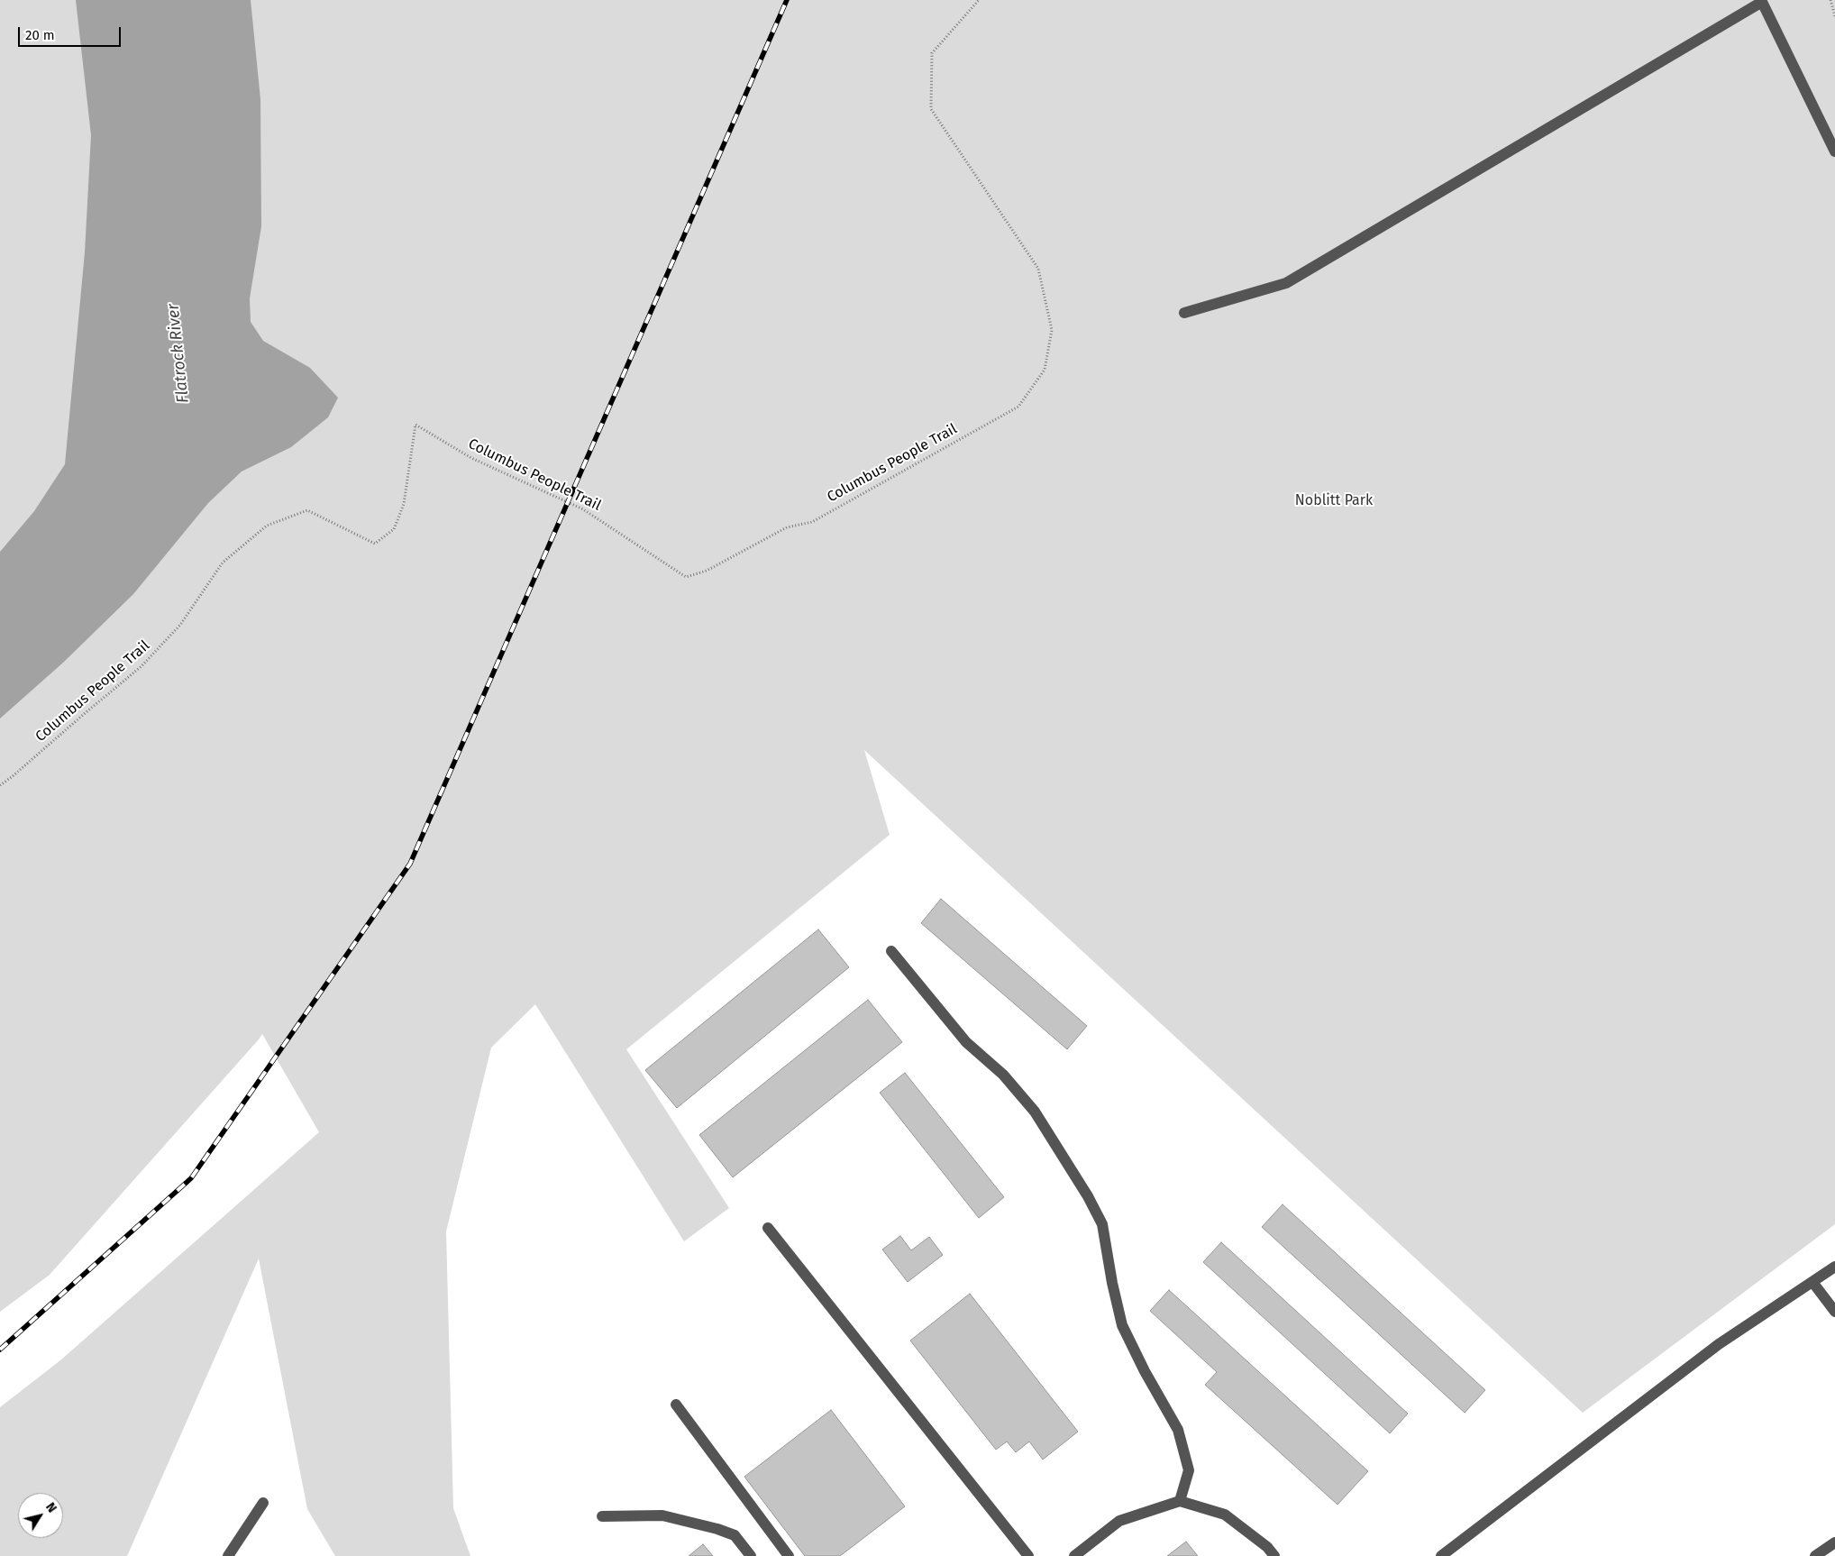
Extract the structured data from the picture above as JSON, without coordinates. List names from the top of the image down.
{
  "streets": {
    "path": ["Columbus People Trail"]
  },
  "water": ["Flatrock River"],
  "parks": ["Noblitt Park"],
  "scale_bar": "20 m",
  "north": "top right"
}
